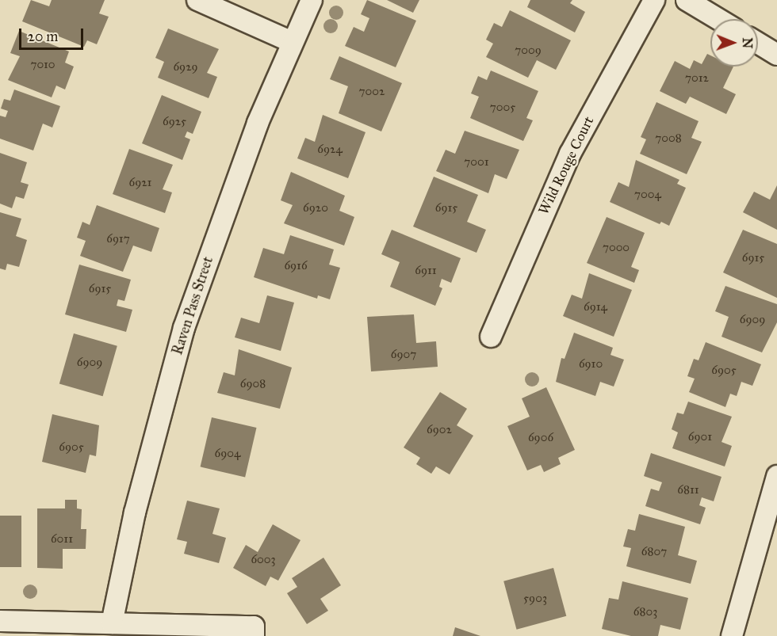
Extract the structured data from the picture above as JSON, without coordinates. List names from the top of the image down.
{
  "streets": {
    "street": ["Wild Rouge Court", "Raven Pass Street"]
  },
  "house_numbers": [
    "7009",
    "7010",
    "6929",
    "7012",
    "7002",
    "7005",
    "6925",
    "7008",
    "6924",
    "7001",
    "6921",
    "7004",
    "6920",
    "6915",
    "6917",
    "7000",
    "6915",
    "6916",
    "6911",
    "6915",
    "6914",
    "6909",
    "6907",
    "6909",
    "6910",
    "6905",
    "6908",
    "6902",
    "6901",
    "6906",
    "6905",
    "6904",
    "6811",
    "6011",
    "6807",
    "6003",
    "5903",
    "6803"
  ],
  "scale_bar": "20 m",
  "north": "right"
}
